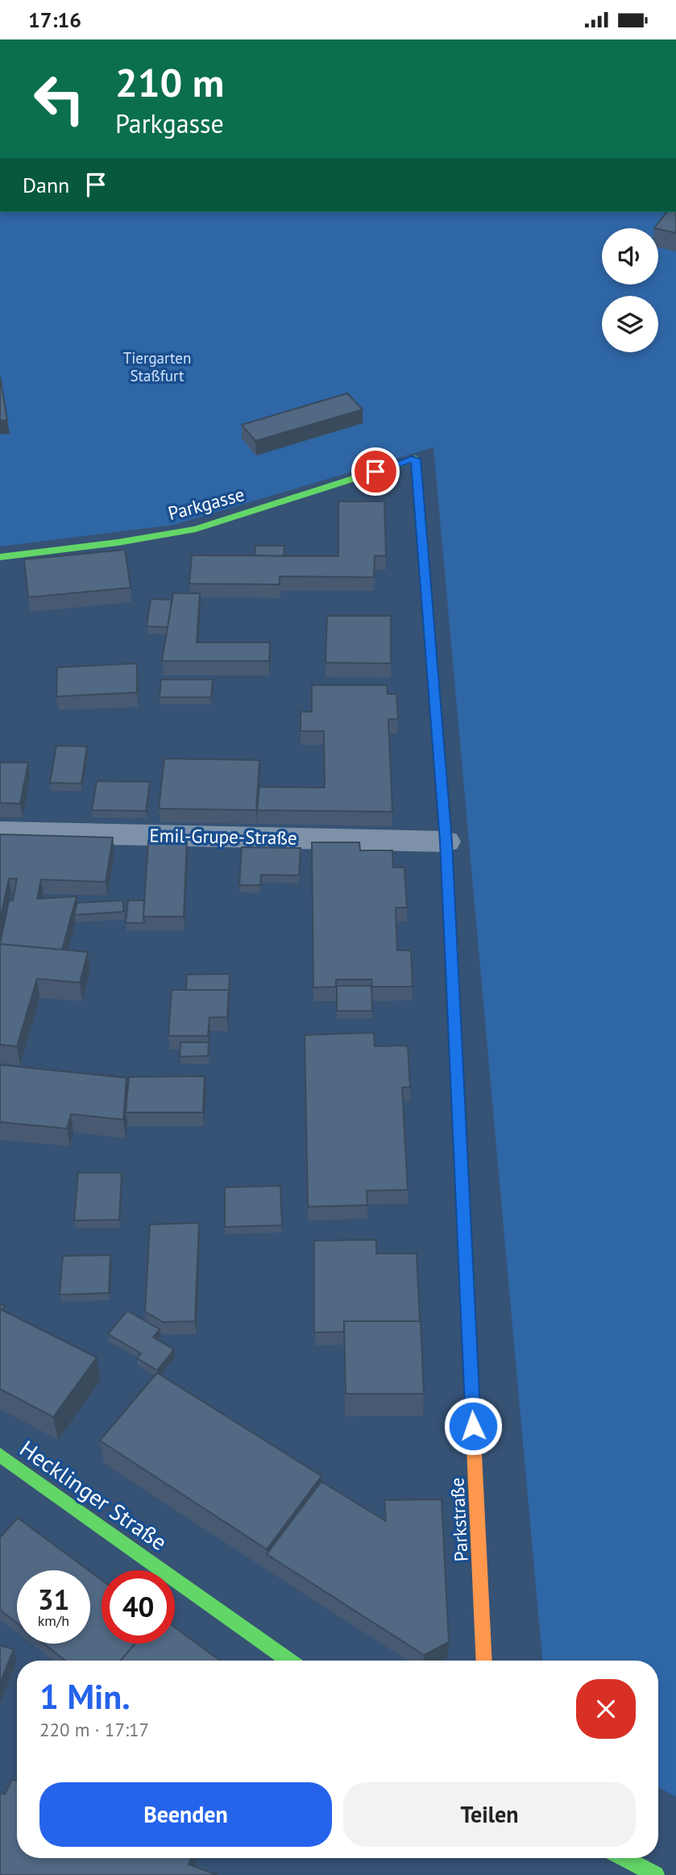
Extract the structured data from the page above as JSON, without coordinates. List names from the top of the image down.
{
  "streets": {
    "street": [
      "Parkgasse",
      "Emil-Grupe-Straße",
      "Hecklinger Straße",
      "Parkstraße"
    ]
  },
  "crossings": [
    ["Parkgasse", "Parkstraße"],
    ["Emil-Grupe-Straße", "Parkstraße"]
  ],
  "parks": ["Tiergarten Staßfurt"],
  "page": {
    "status": "17:16",
    "turn": ["210 m", "Parkgasse"],
    "then": "Dann",
    "speed": "31 km/h",
    "limit": "40",
    "heading": ["1 Min.", "220 m · 17:17"],
    "buttons": ["Beenden", "Teilen"]
  }
}
